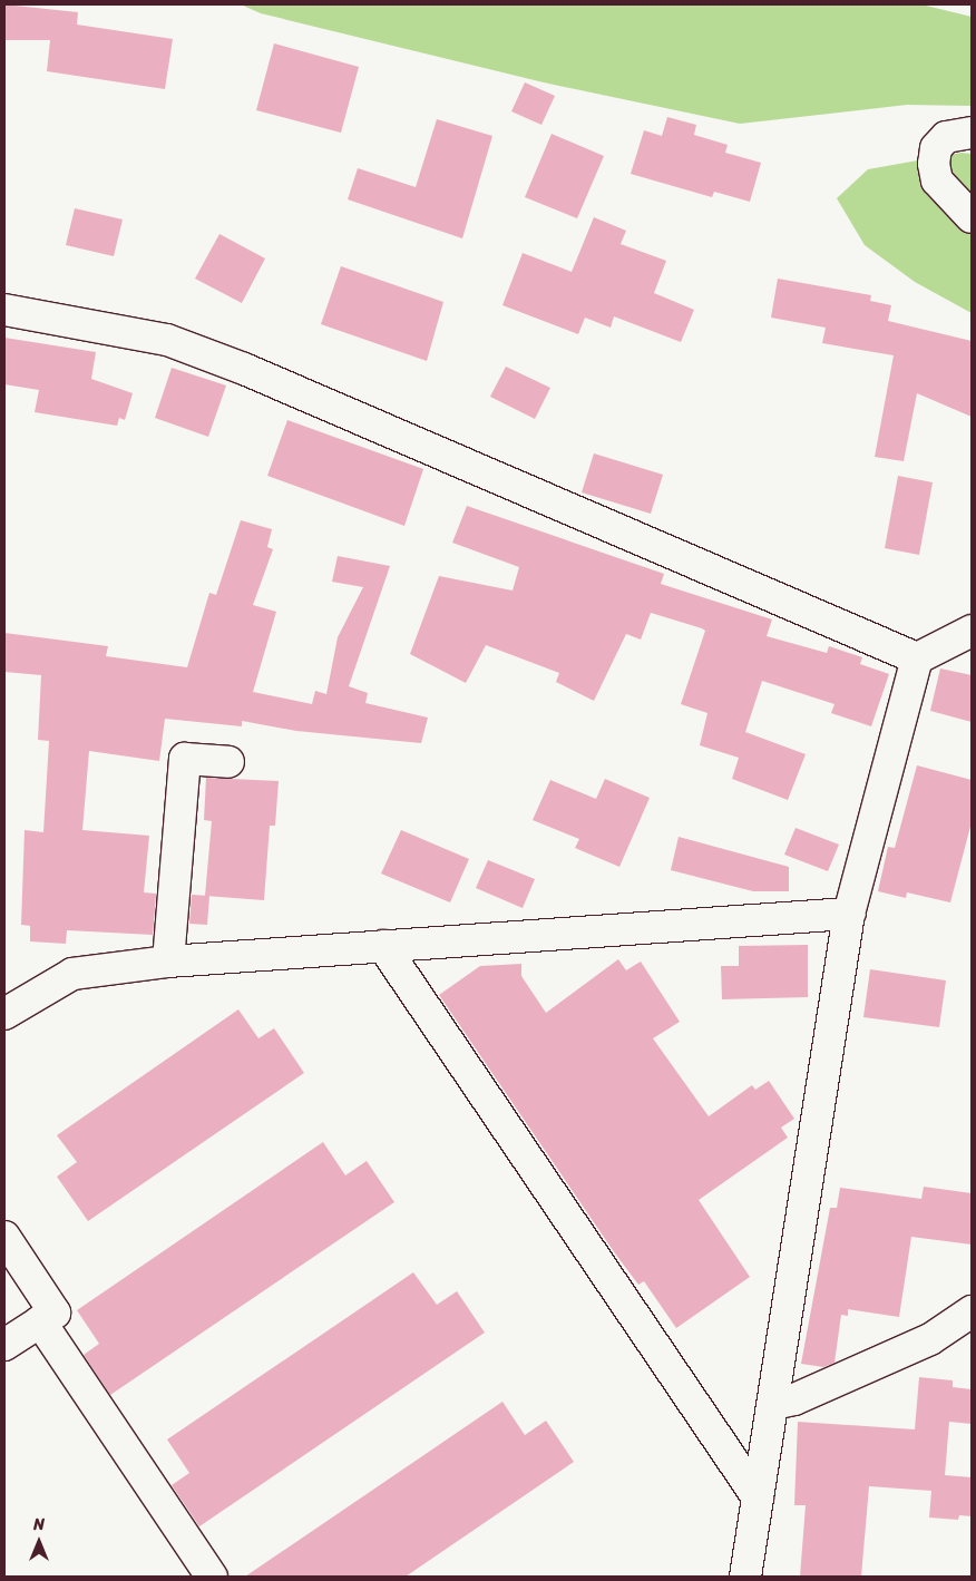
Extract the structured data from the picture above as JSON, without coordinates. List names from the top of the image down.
{
  "north": "top"
}
